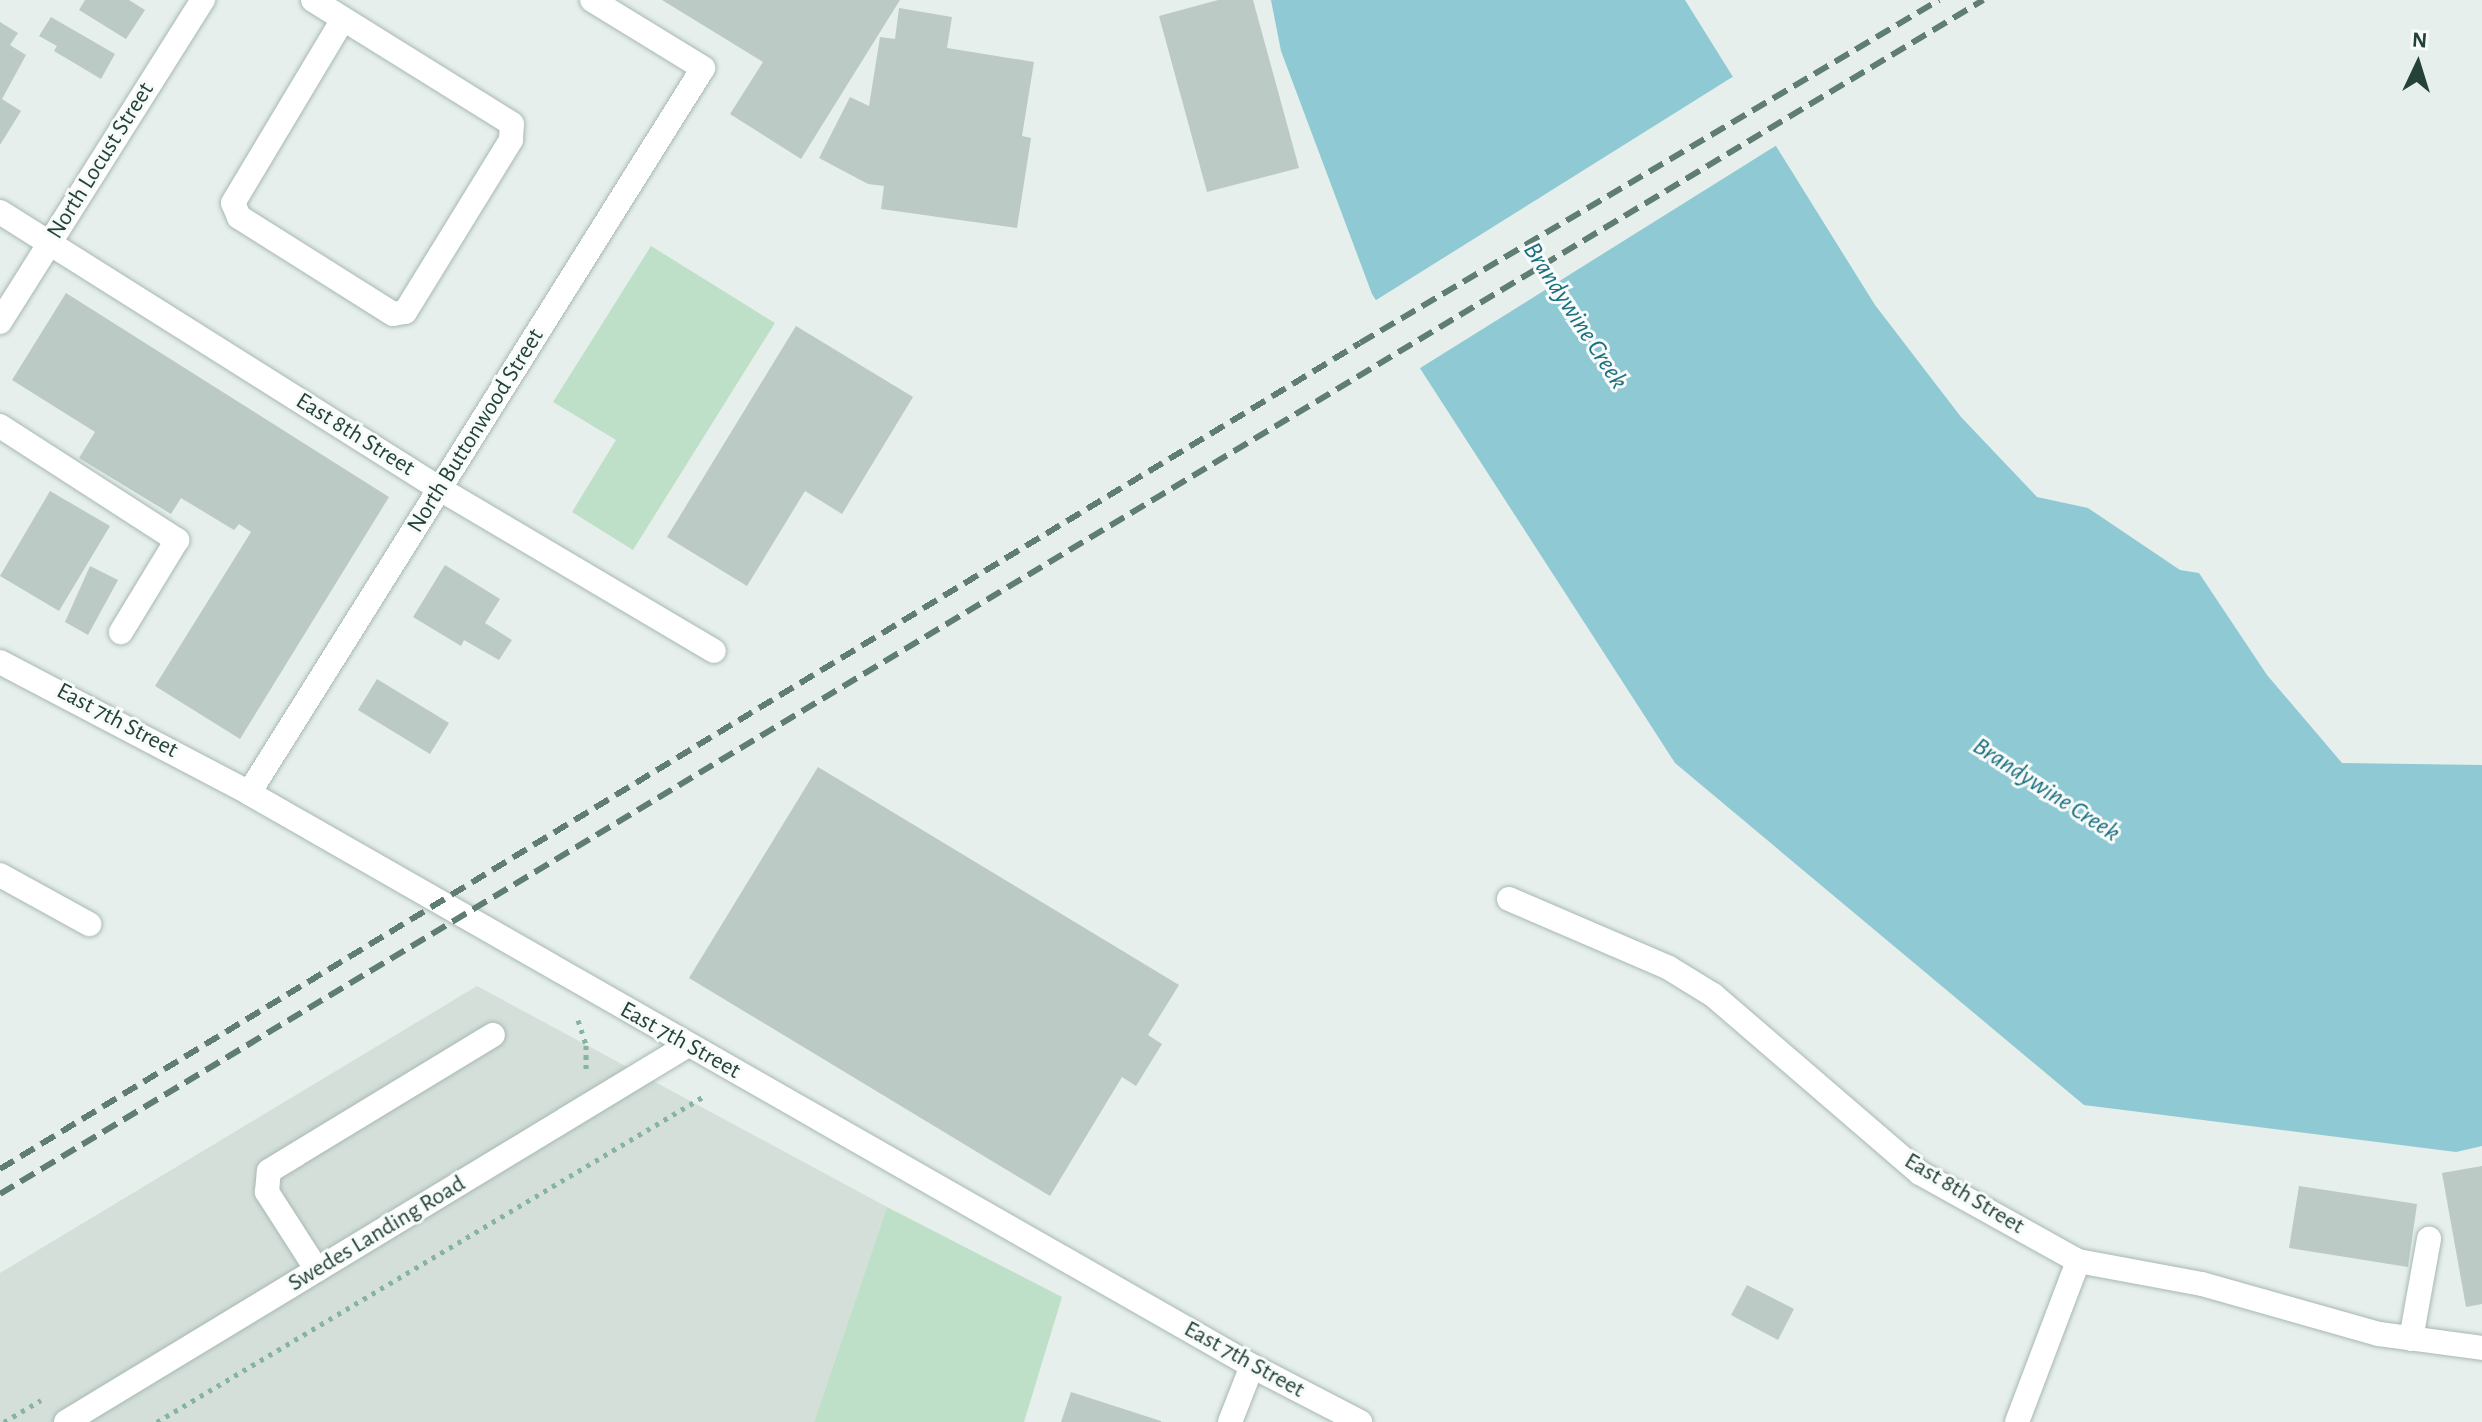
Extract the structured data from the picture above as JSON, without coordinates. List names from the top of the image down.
{
  "streets": {
    "street": [
      "North Locust Street",
      "North Buttonwood Street",
      "East 8th Street",
      "East 7th Street",
      "Swedes Landing Road"
    ]
  },
  "crossings": [
    ["North Locust Street", "East 8th Street"],
    ["North Buttonwood Street", "East 8th Street"],
    ["North Buttonwood Street", "East 7th Street"],
    ["East 7th Street", "Swedes Landing Road"]
  ],
  "water": ["Brandywine Creek"],
  "north": "top"
}
